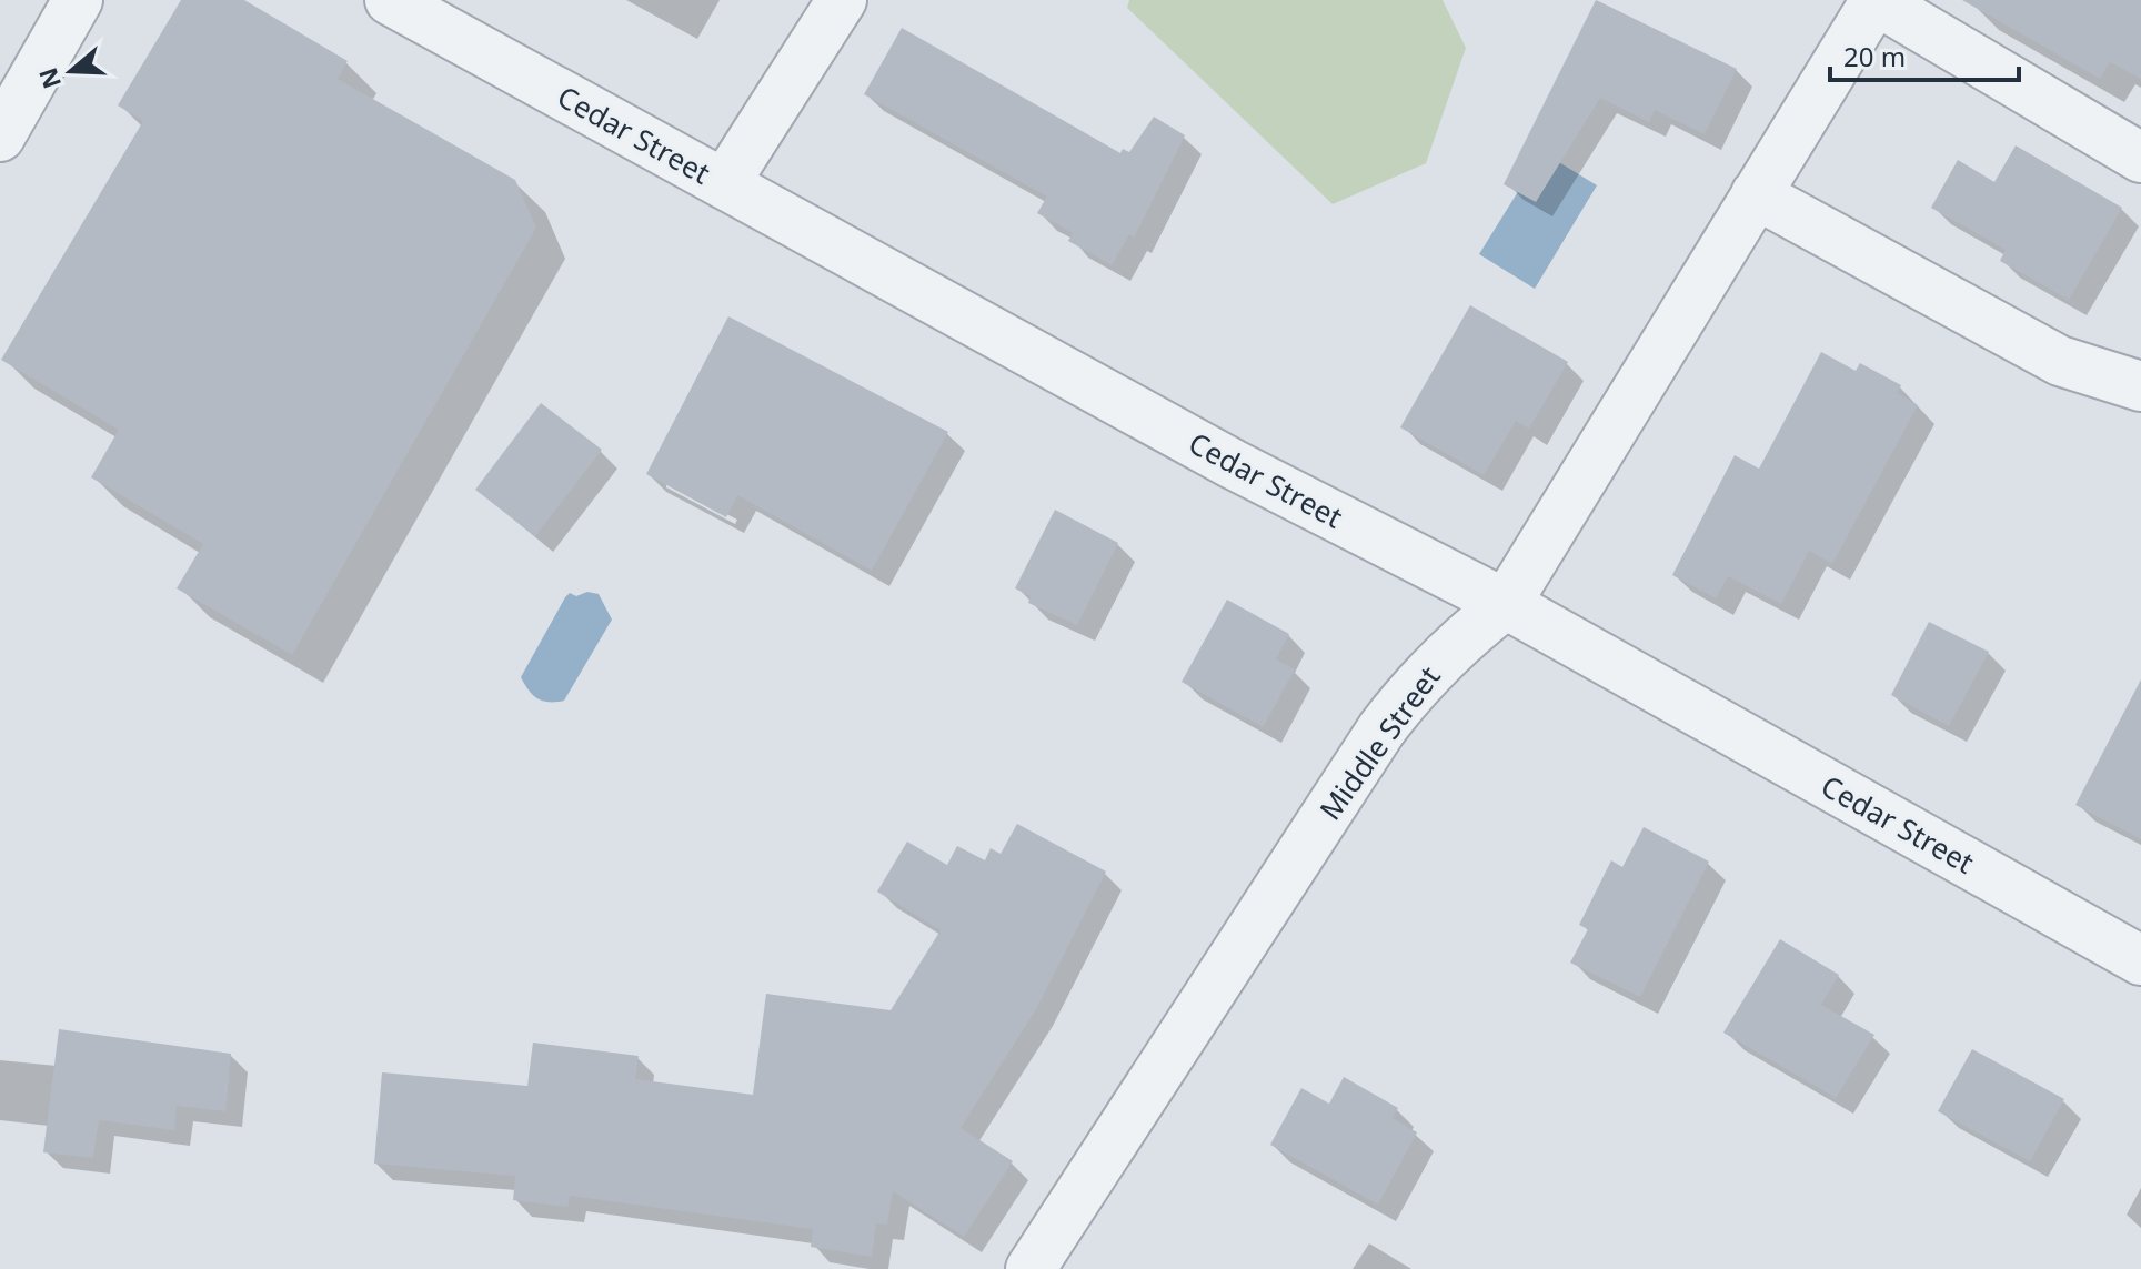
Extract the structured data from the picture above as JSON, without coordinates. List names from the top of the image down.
{
  "streets": {
    "street": ["Cedar Street", "Middle Street"]
  },
  "crossings": [
    ["Cedar Street", "Middle Street"]
  ],
  "scale_bar": "20 m",
  "north": "left"
}
